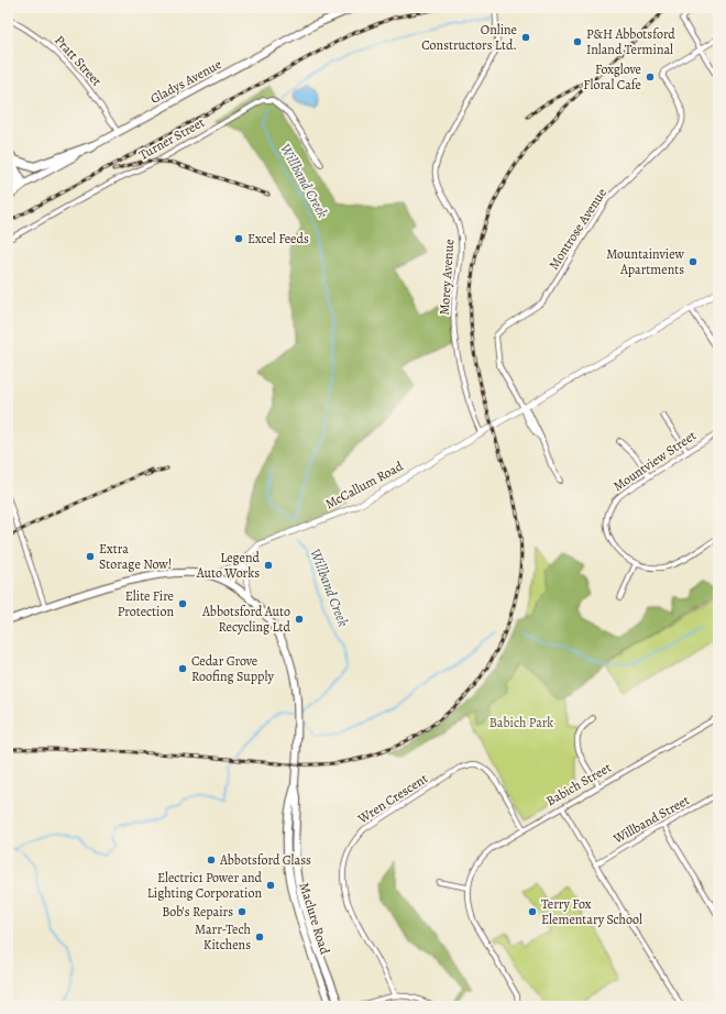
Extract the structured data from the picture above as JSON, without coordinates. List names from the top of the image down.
{
  "streets": {
    "main road": ["Gladys Avenue", "Maclure Road"],
    "street": [
      "Pratt Street",
      "Turner Street",
      "Montrose Avenue",
      "Morey Avenue",
      "Mountview Street",
      "McCallum Road",
      "Babich Street",
      "Wren Crescent",
      "Willband Street"
    ]
  },
  "crossings": [
    ["Pratt Street", "Gladys Avenue"],
    ["Montrose Avenue", "McCallum Road"],
    ["Morey Avenue", "McCallum Road"],
    ["McCallum Road", "Maclure Road"],
    ["Babich Street", "Wren Crescent"]
  ],
  "water": ["Willband Creek"],
  "parks": ["Babich Park"],
  "places": [
    "Online Constructors Ltd.",
    "P&H Abbotsford Inland Terminal",
    "Foxglove Floral Cafe",
    "Excel Feeds",
    "Mountainview Apartments",
    "Extra Storage Now!",
    "Legend Auto Works",
    "Elite Fire Protection",
    "Abbotsford Auto Recycling Ltd",
    "Cedar Grove Roofing Supply",
    "Abbotsford Glass",
    "Electric1 Power and Lighting Corporation",
    "Bob's Repairs",
    "Terry Fox Elementary School",
    "Marr-Tech Kitchens"
  ]
}
